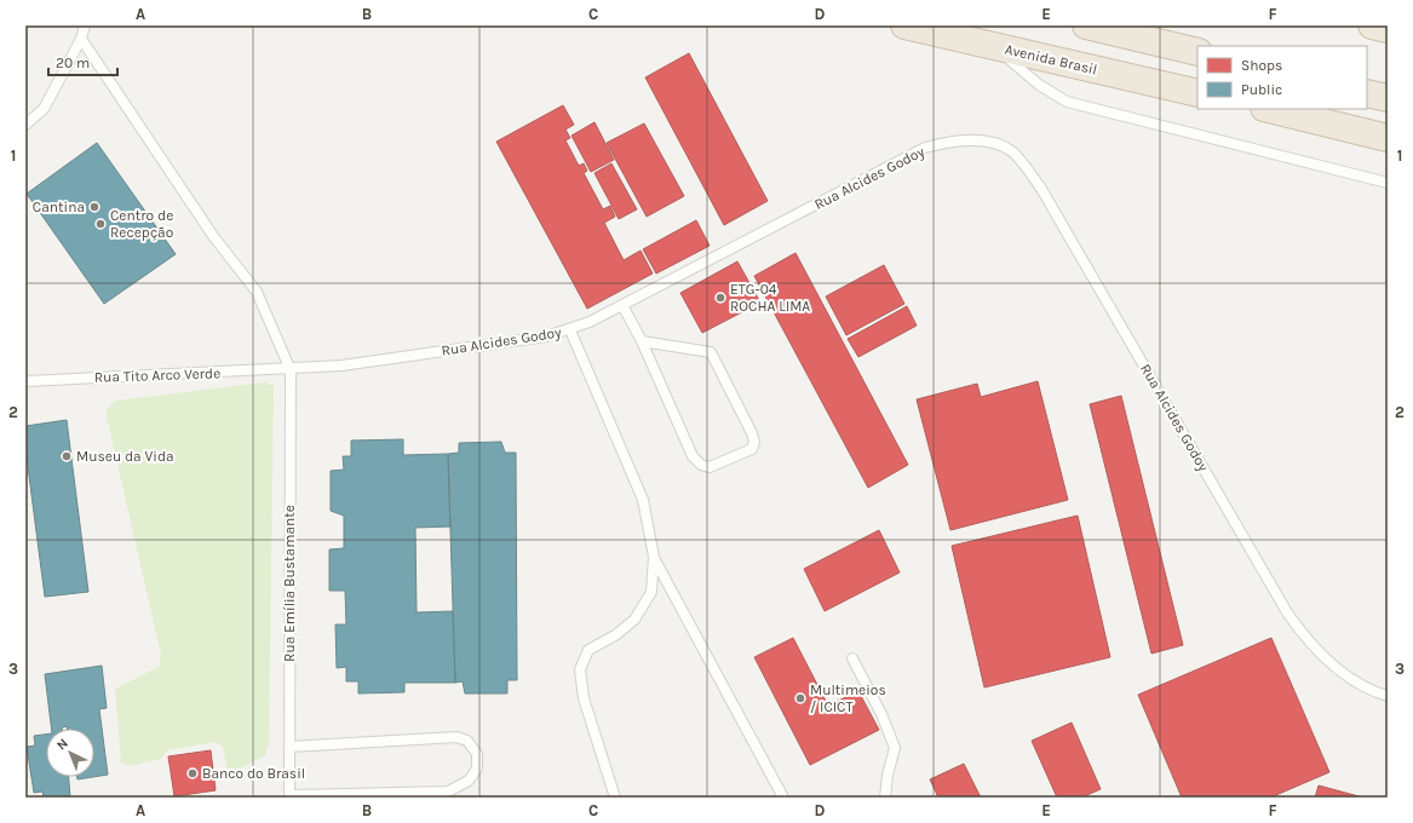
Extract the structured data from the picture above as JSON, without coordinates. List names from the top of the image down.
{
  "streets": {
    "highway": ["Avenida Brasil"],
    "lane": ["Rua Alcides Godoy", "Rua Tito Arco Verde", "Rua Emília Bustamante"]
  },
  "crossings": [
    ["Rua Alcides Godoy", "Rua Tito Arco Verde"],
    ["Rua Alcides Godoy", "Rua Emília Bustamante"],
    ["Rua Tito Arco Verde", "Rua Emília Bustamante"]
  ],
  "places": [
    "Cantina",
    "Centro de Recepção",
    "ETG-04 ROCHA LIMA",
    "Museu da Vida",
    "Multimeios / ICICT",
    "Banco do Brasil"
  ],
  "legend": ["Shops", "Public"],
  "scale_bar": "20 m",
  "north": "top left",
  "grid": {
    "columns": [
      "A",
      "B",
      "C",
      "D",
      "E",
      "F"
    ],
    "rows": ["1", "2", "3"]
  }
}
